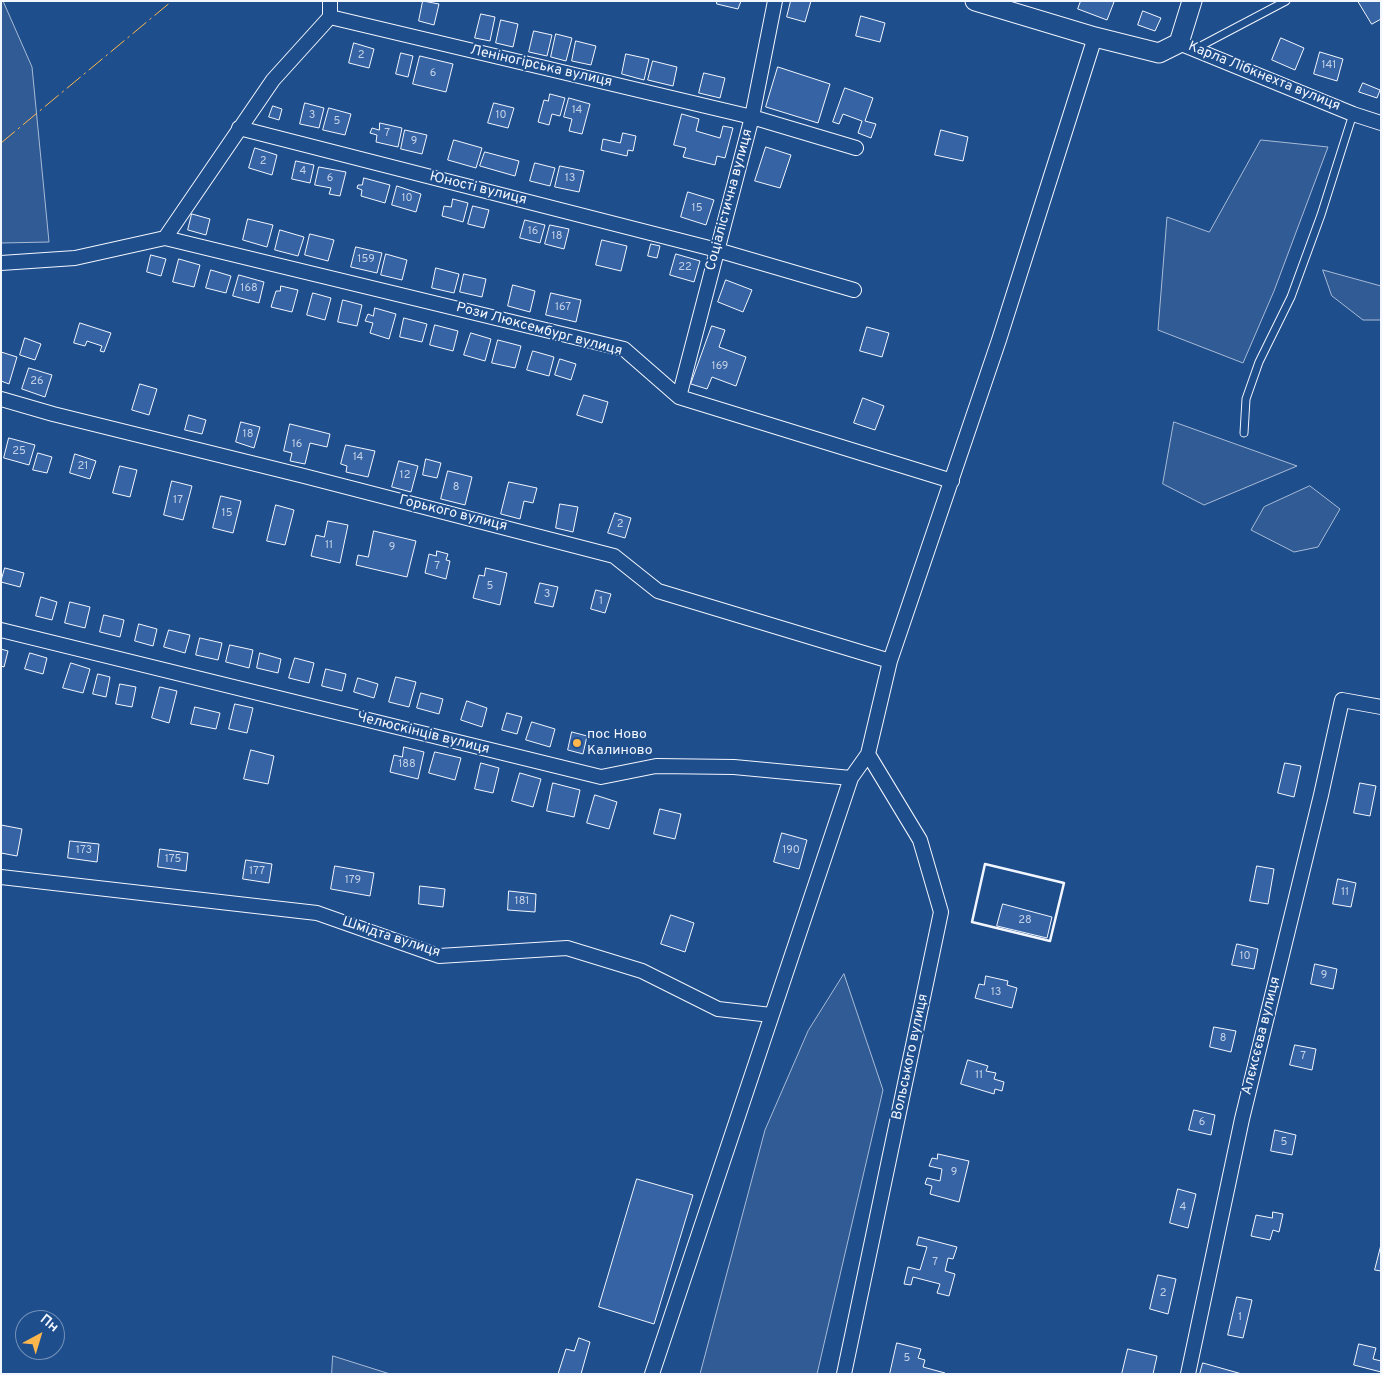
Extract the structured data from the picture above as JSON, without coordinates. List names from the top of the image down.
{
  "streets": {
    "street": [
      "Леніногірська вулиця",
      "Карла Лібкнехта вулиця",
      "Юності вулиця",
      "Соціалістична вулиця",
      "Рози Люксембург вулиця",
      "Горького вулиця",
      "Челюскінців вулиця",
      "Шмідта вулиця",
      "Алєксєєва вулиця",
      "Вольського вулиця"
    ]
  },
  "crossings": [
    ["Леніногірська вулиця", "Соціалістична вулиця"],
    ["Юності вулиця", "Соціалістична вулиця"],
    ["Соціалістична вулиця", "Рози Люксембург вулиця"]
  ],
  "places": ["пос Ново Калиново"],
  "house_numbers": [
    "2",
    "141",
    "6",
    "14",
    "3",
    "10",
    "5",
    "7",
    "9",
    "2",
    "4",
    "6",
    "13",
    "10",
    "15",
    "16",
    "18",
    "159",
    "22",
    "168",
    "167",
    "169",
    "26",
    "18",
    "16",
    "25",
    "14",
    "21",
    "12",
    "8",
    "17",
    "15",
    "2",
    "11",
    "9",
    "7",
    "5",
    "3",
    "1",
    "188",
    "173",
    "190",
    "175",
    "177",
    "179",
    "11",
    "181",
    "28",
    "10",
    "9",
    "13",
    "8",
    "7",
    "11",
    "6",
    "5",
    "9",
    "4",
    "7",
    "2",
    "1",
    "5"
  ],
  "north": "top right"
}
